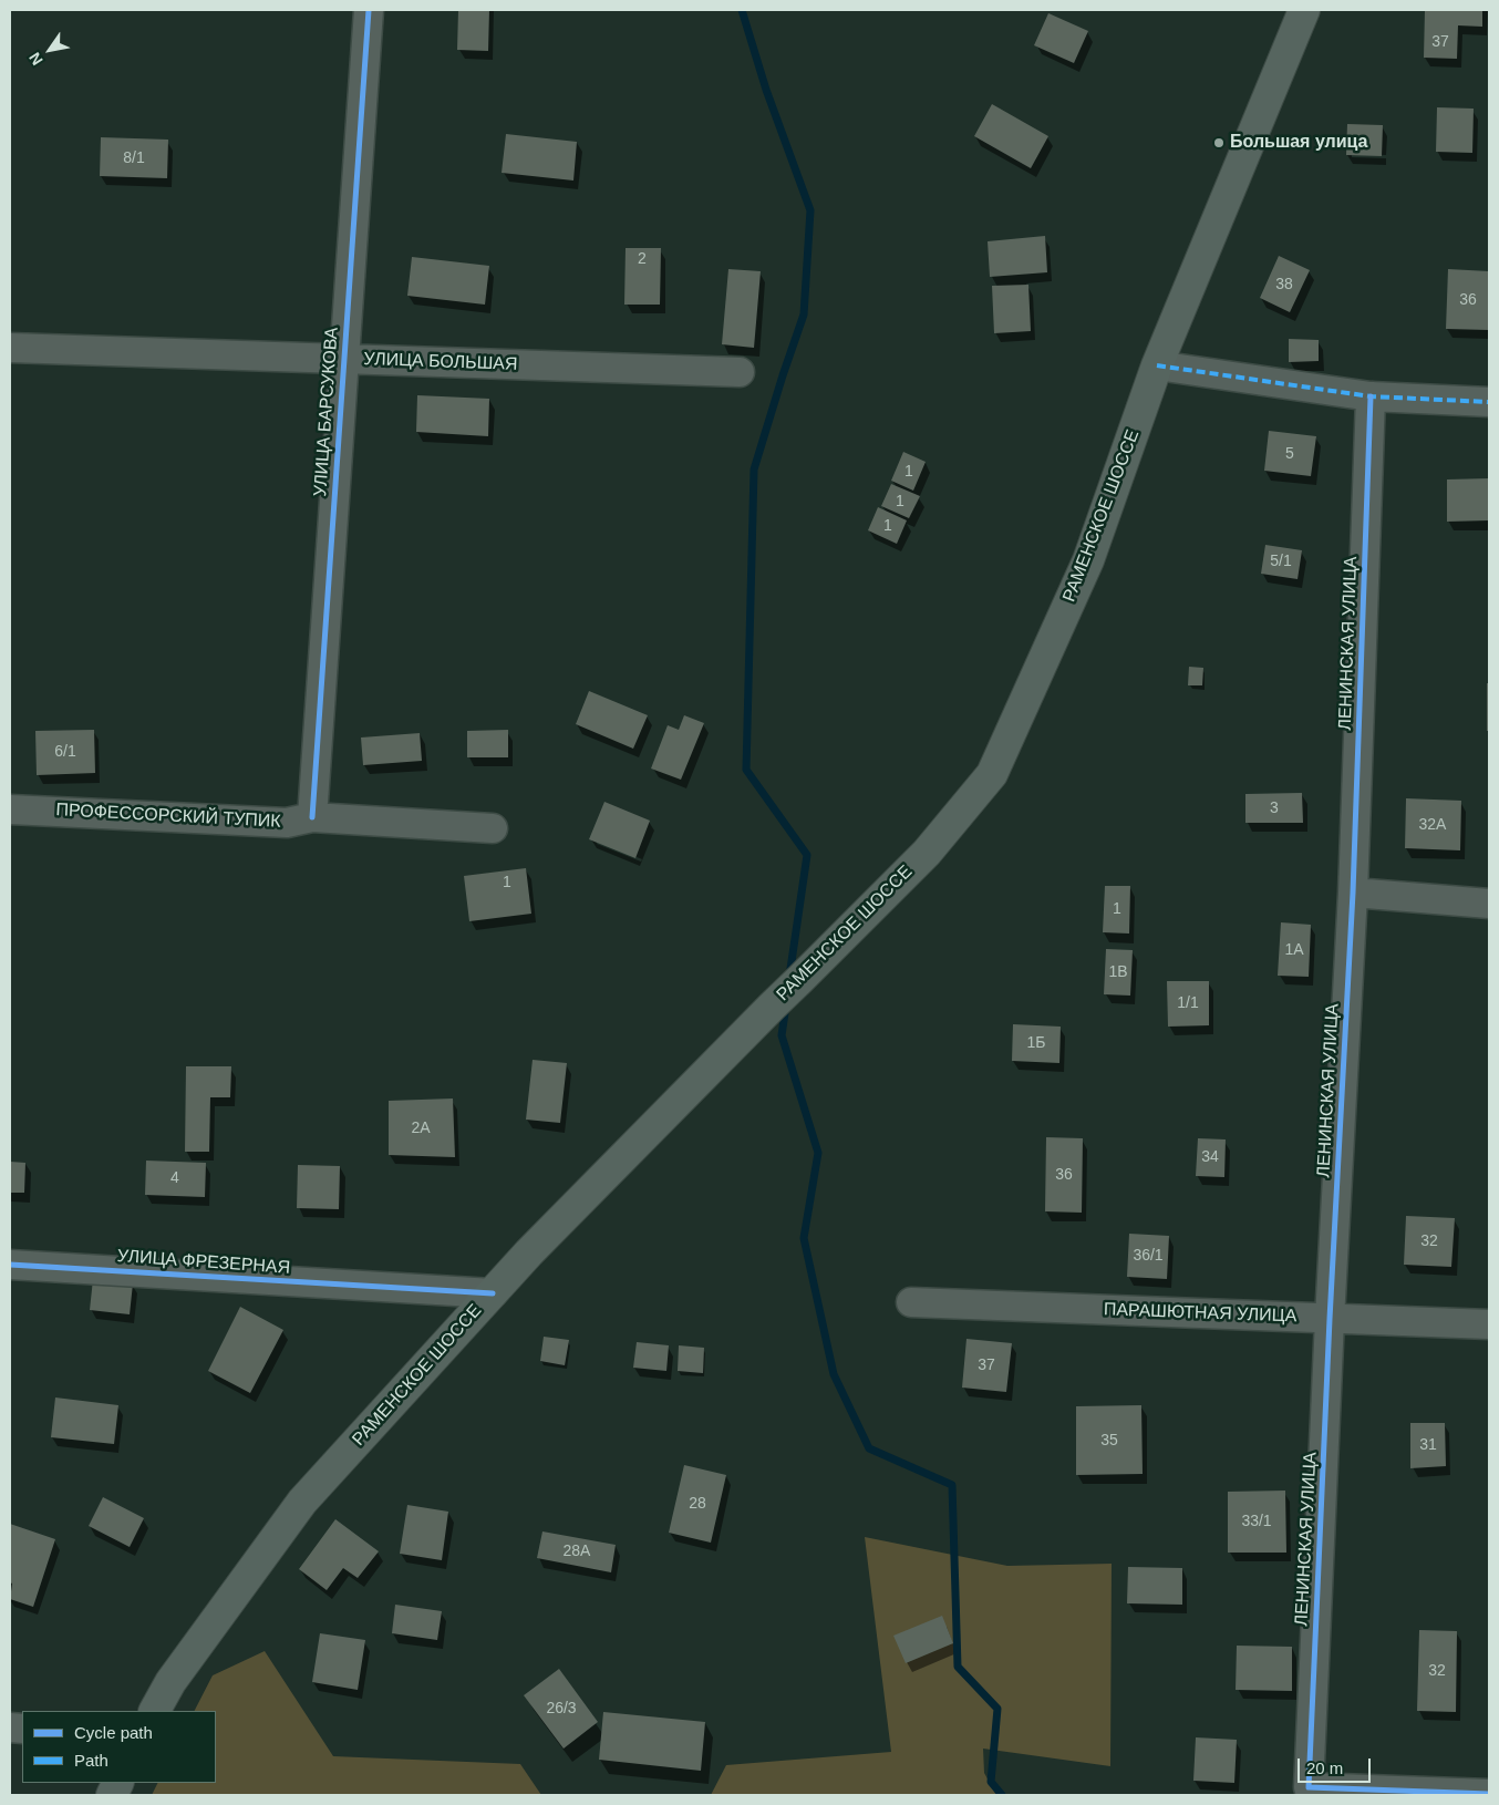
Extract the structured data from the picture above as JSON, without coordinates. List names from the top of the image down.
{
  "streets": {
    "main road": ["РАМЕНСКОЕ ШОССЕ"],
    "street": [
      "УЛИЦА БОЛЬШАЯ",
      "УЛИЦА БАРСУКОВА",
      "ЛЕНИНСКАЯ УЛИЦА",
      "ПРОФЕССОРСКИЙ ТУПИК",
      "УЛИЦА ФРЕЗЕРНАЯ",
      "ПАРАШЮТНАЯ УЛИЦА"
    ]
  },
  "crossings": [
    ["УЛИЦА БОЛЬШАЯ", "УЛИЦА БАРСУКОВА"],
    ["УЛИЦА БАРСУКОВА", "ПРОФЕССОРСКИЙ ТУПИК"],
    ["РАМЕНСКОЕ ШОССЕ", "УЛИЦА ФРЕЗЕРНАЯ"],
    ["ЛЕНИНСКАЯ УЛИЦА", "ПАРАШЮТНАЯ УЛИЦА"]
  ],
  "places": ["Большая улица"],
  "house_numbers": [
    "37",
    "8/1",
    "2",
    "38",
    "36",
    "5",
    "1",
    "1",
    "1",
    "5/1",
    "6/1",
    "3",
    "32А",
    "1",
    "1",
    "1А",
    "1В",
    "1/1",
    "1Б",
    "2А",
    "34",
    "36",
    "4",
    "32",
    "36/1",
    "37",
    "35",
    "31",
    "28",
    "33/1",
    "28А",
    "32",
    "26/3"
  ],
  "legend": ["Cycle path", "Path"],
  "scale_bar": "20 m",
  "north": "bottom left"
}
